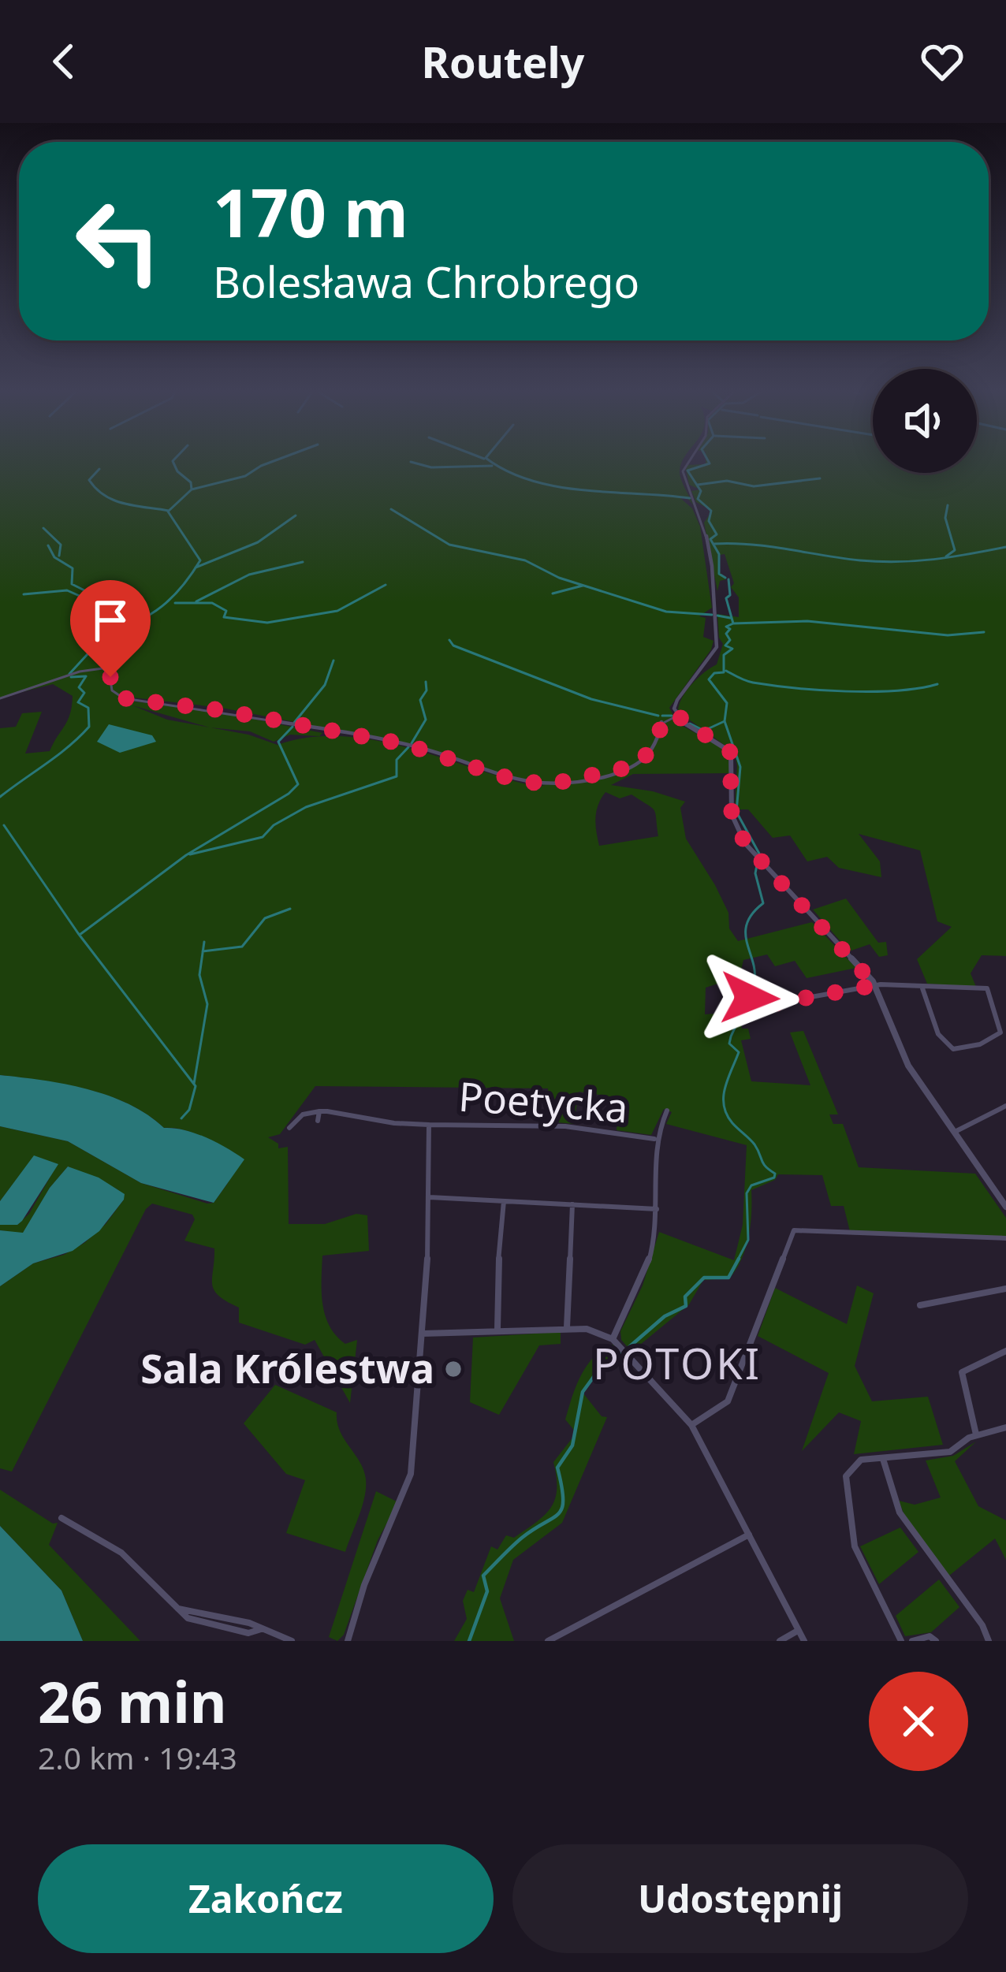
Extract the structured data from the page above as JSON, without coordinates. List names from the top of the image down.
{
  "streets": {
    "street": ["Poetycka"]
  },
  "districts": ["POTOKI"],
  "places": ["Sala Królestwa"],
  "page": {
    "header": "Routely",
    "turn": ["170 m", "Bolesława Chrobrego"],
    "heading": ["26 min", "2.0 km · 19:43"],
    "buttons": ["Zakończ", "Udostępnij"]
  }
}
